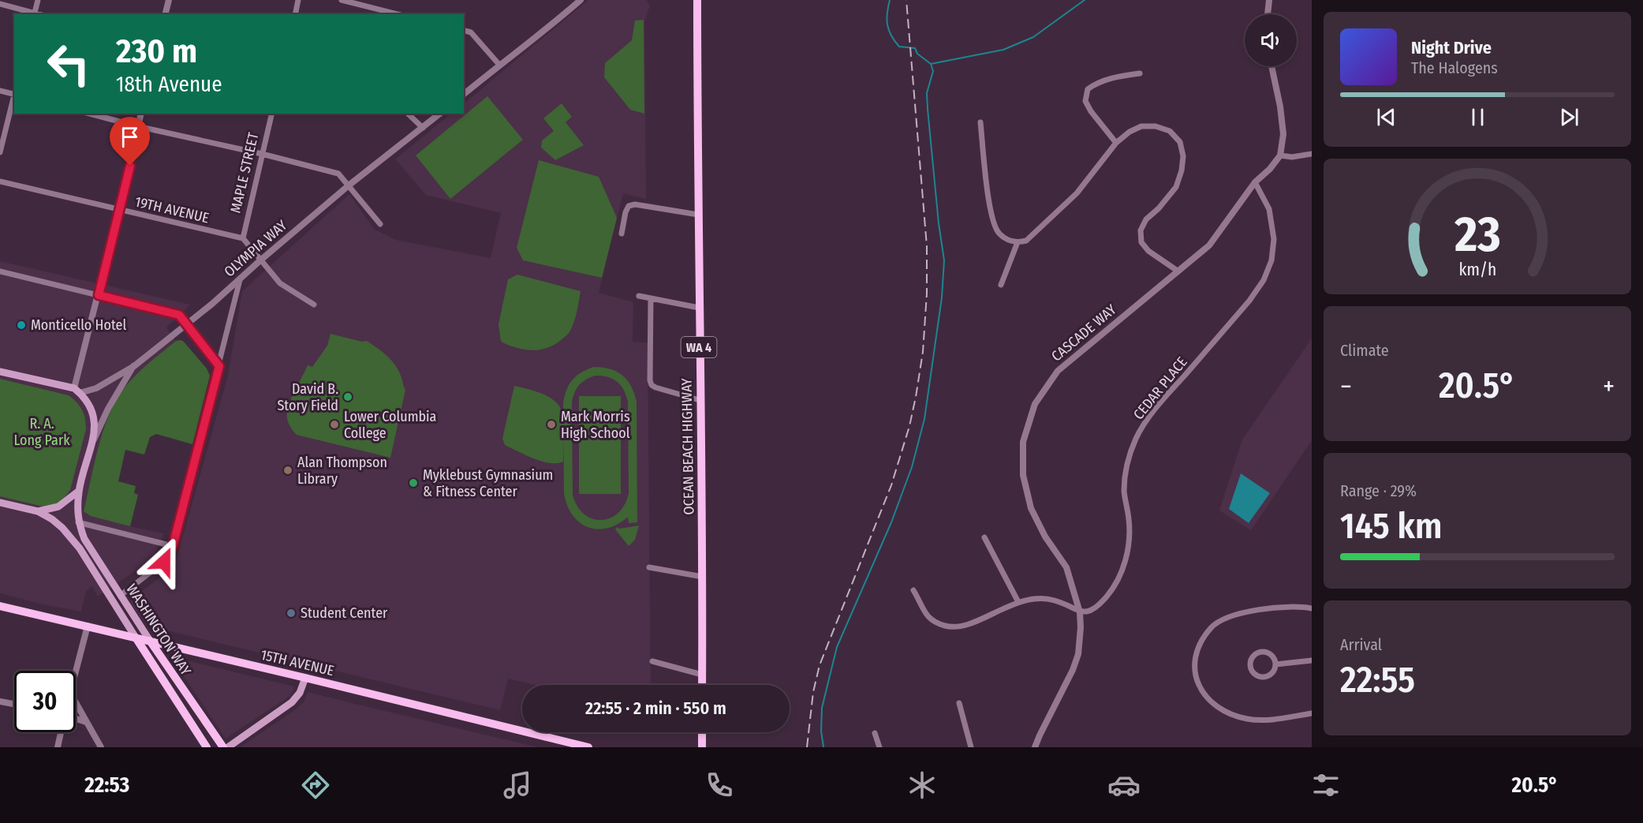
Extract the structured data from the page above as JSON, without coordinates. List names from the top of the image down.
{
  "streets": {
    "main road": [
      "WA 4",
      "OCEAN BEACH HIGHWAY",
      "WASHINGTON WAY",
      "15TH AVENUE"
    ],
    "street": [
      "MAPLE STREET",
      "19TH AVENUE",
      "OLYMPIA WAY",
      "CASCADE WAY",
      "CEDAR PLACE"
    ]
  },
  "crossings": [
    ["MAPLE STREET", "19TH AVENUE"],
    ["CASCADE WAY", "CEDAR PLACE"],
    ["WASHINGTON WAY", "15TH AVENUE"]
  ],
  "parks": ["R. A. Long Park"],
  "places": [
    "Monticello Hotel",
    "David B. Story Field",
    "Lower Columbia College",
    "Mark Morris High School",
    "Alan Thompson Library",
    "Myklebust Gymnasium & Fitness Center",
    "Student Center"
  ],
  "page": {
    "turn": ["230 m", "18th Avenue"],
    "song": ["Night Drive", "The Halogens"],
    "tile": [
      "Climate",
      ["Range · 29%", "145 km"],
      ["Arrival", "22:55"]
    ],
    "heat": ["−", "20.5°", "+"],
    "limit": "30",
    "trip": "22:55 · 2 min · 550 m",
    "tabs": ["22:53", "20.5°"],
    "gauge": ["23", "km/h"]
  }
}
